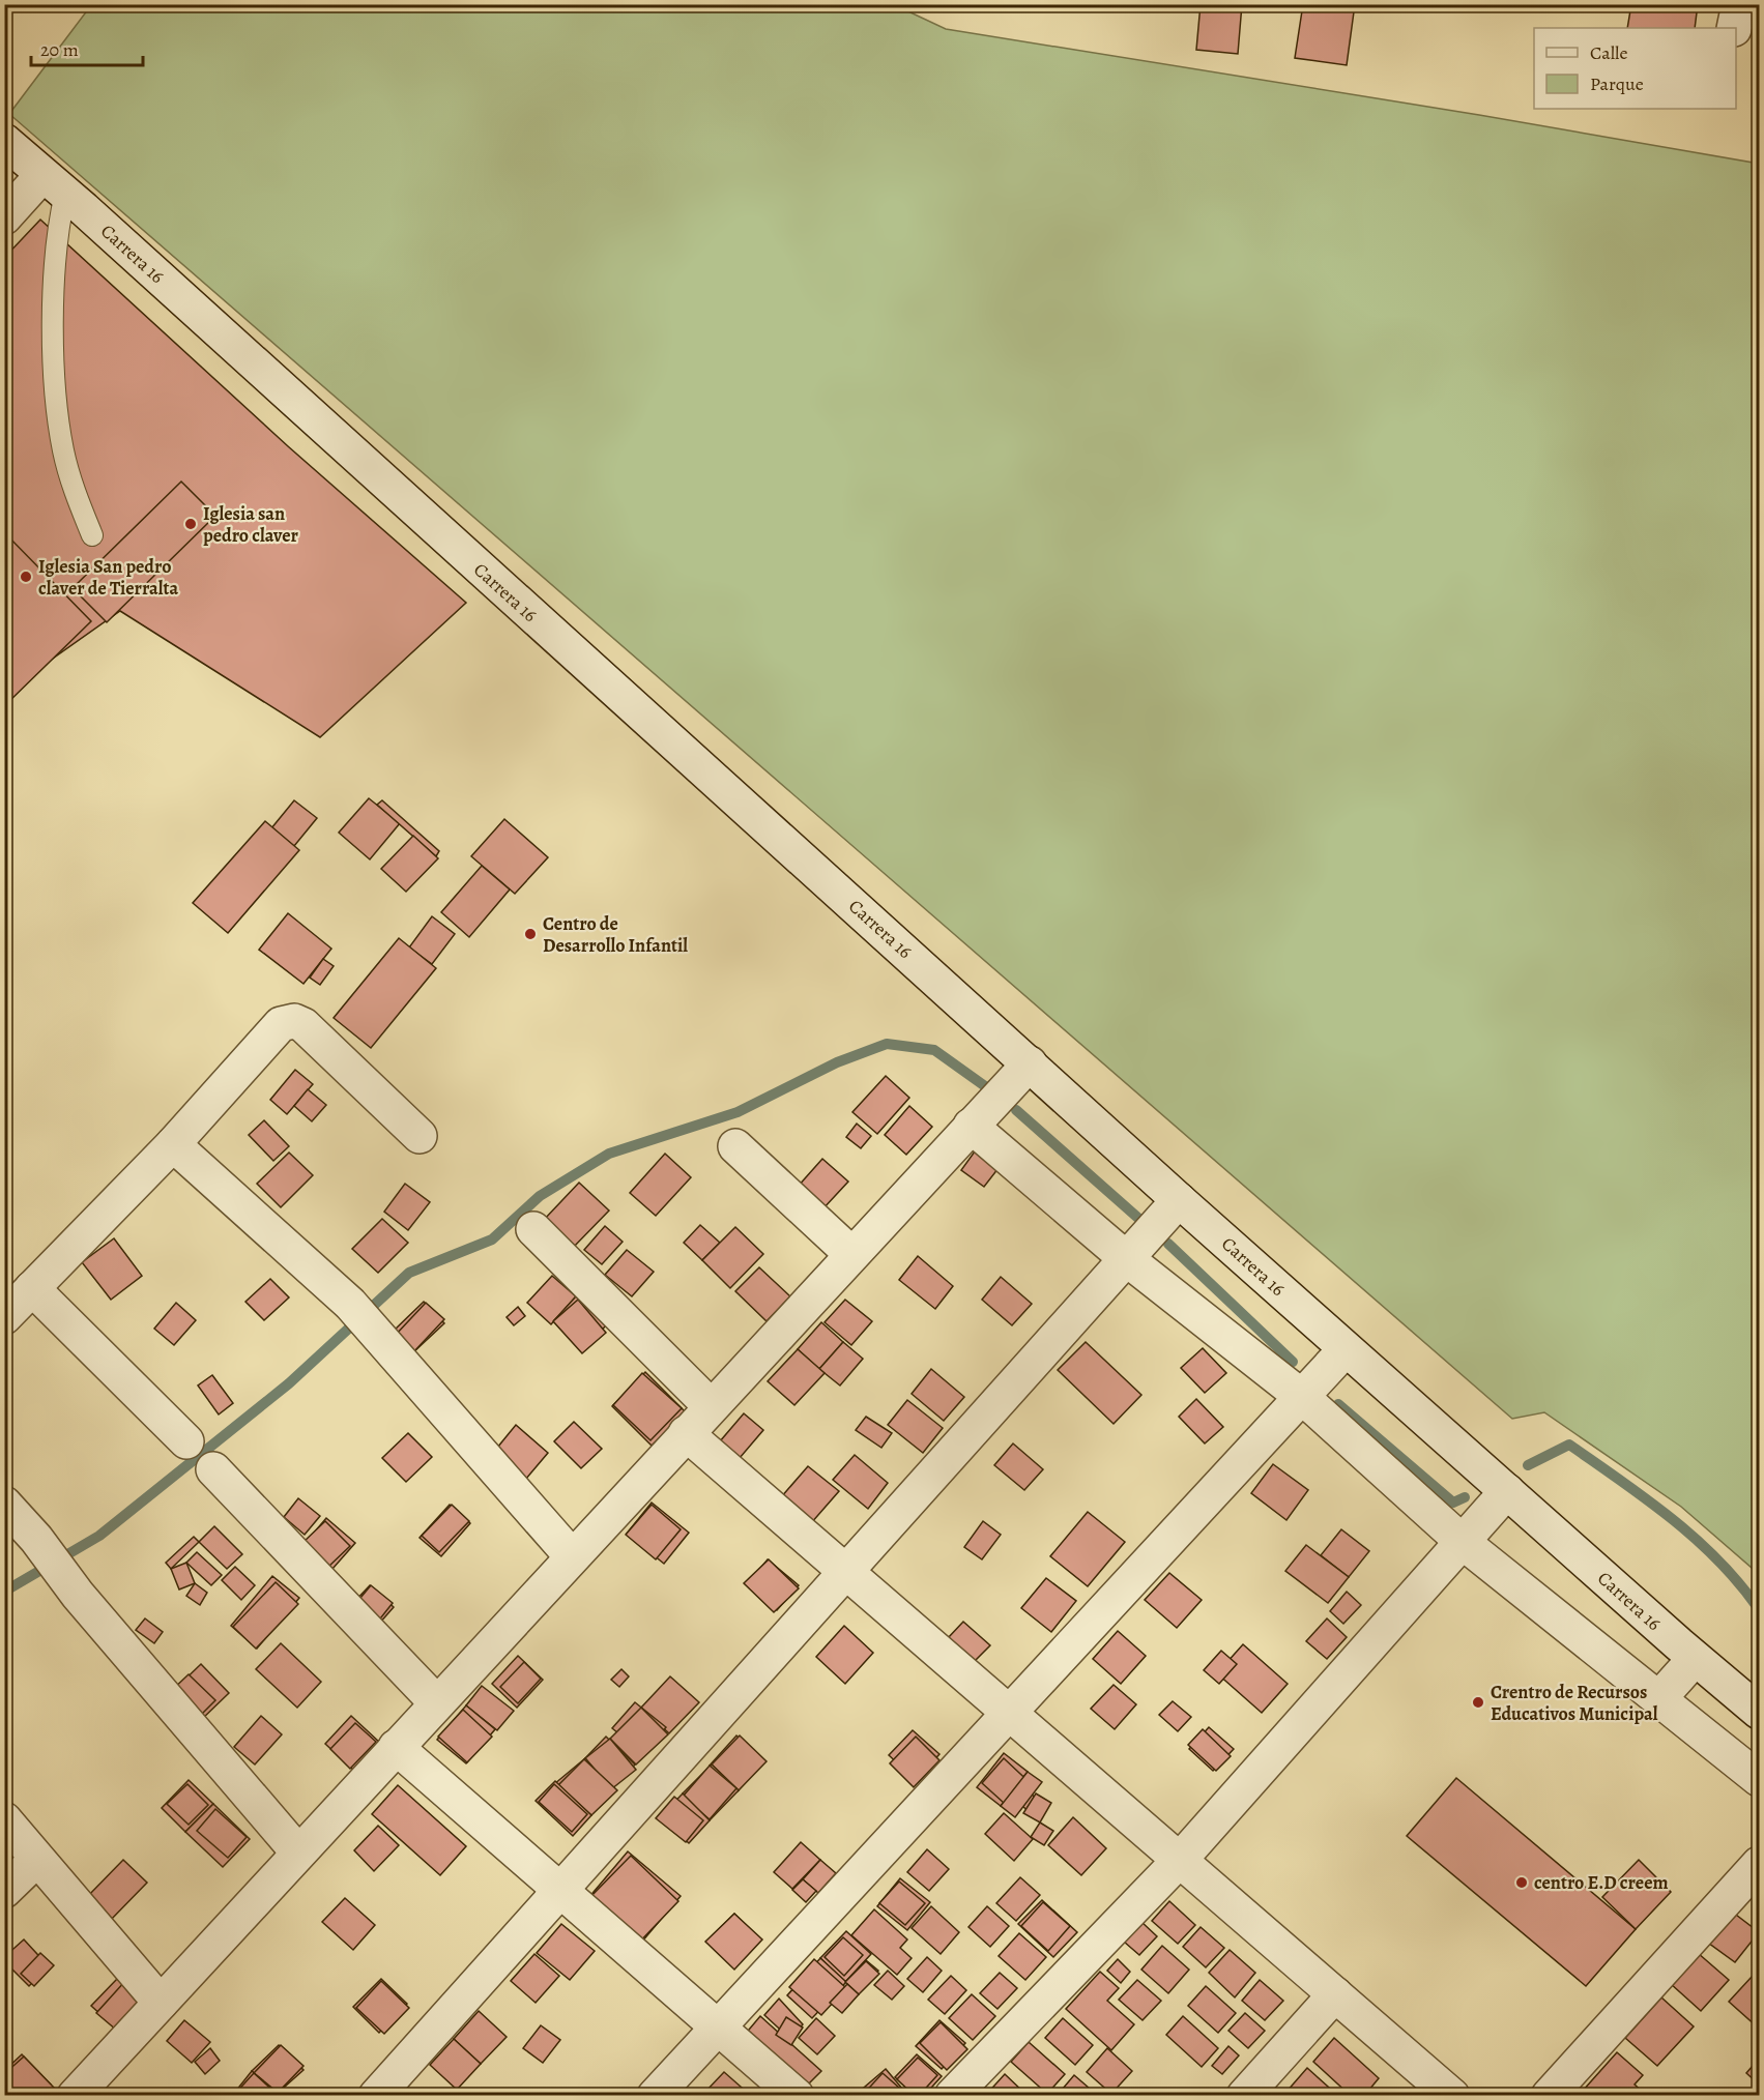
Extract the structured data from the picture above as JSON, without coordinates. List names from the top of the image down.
{
  "streets": {
    "street": ["Carrera 16"]
  },
  "places": [
    "Iglesia san pedro claver",
    "Iglesia San pedro claver de Tierralta",
    "Centro de Desarrollo Infantil",
    "Crentro de Recursos Educativos Municipal",
    "centro E.D creem"
  ],
  "legend": ["Calle", "Parque"],
  "scale_bar": "20 m"
}
